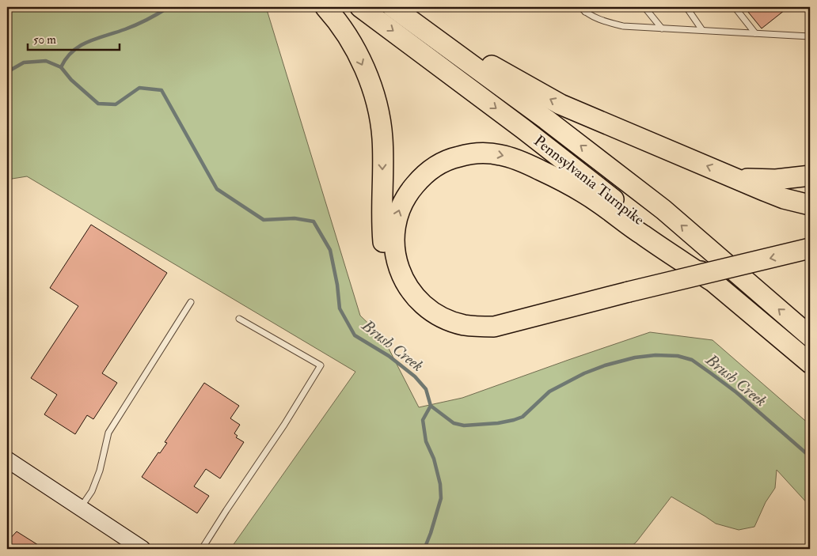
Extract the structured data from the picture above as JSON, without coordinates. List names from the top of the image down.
{
  "streets": {
    "highway": ["Pennsylvania Turnpike"]
  },
  "water": ["Brush Creek"],
  "scale_bar": "50 m"
}
